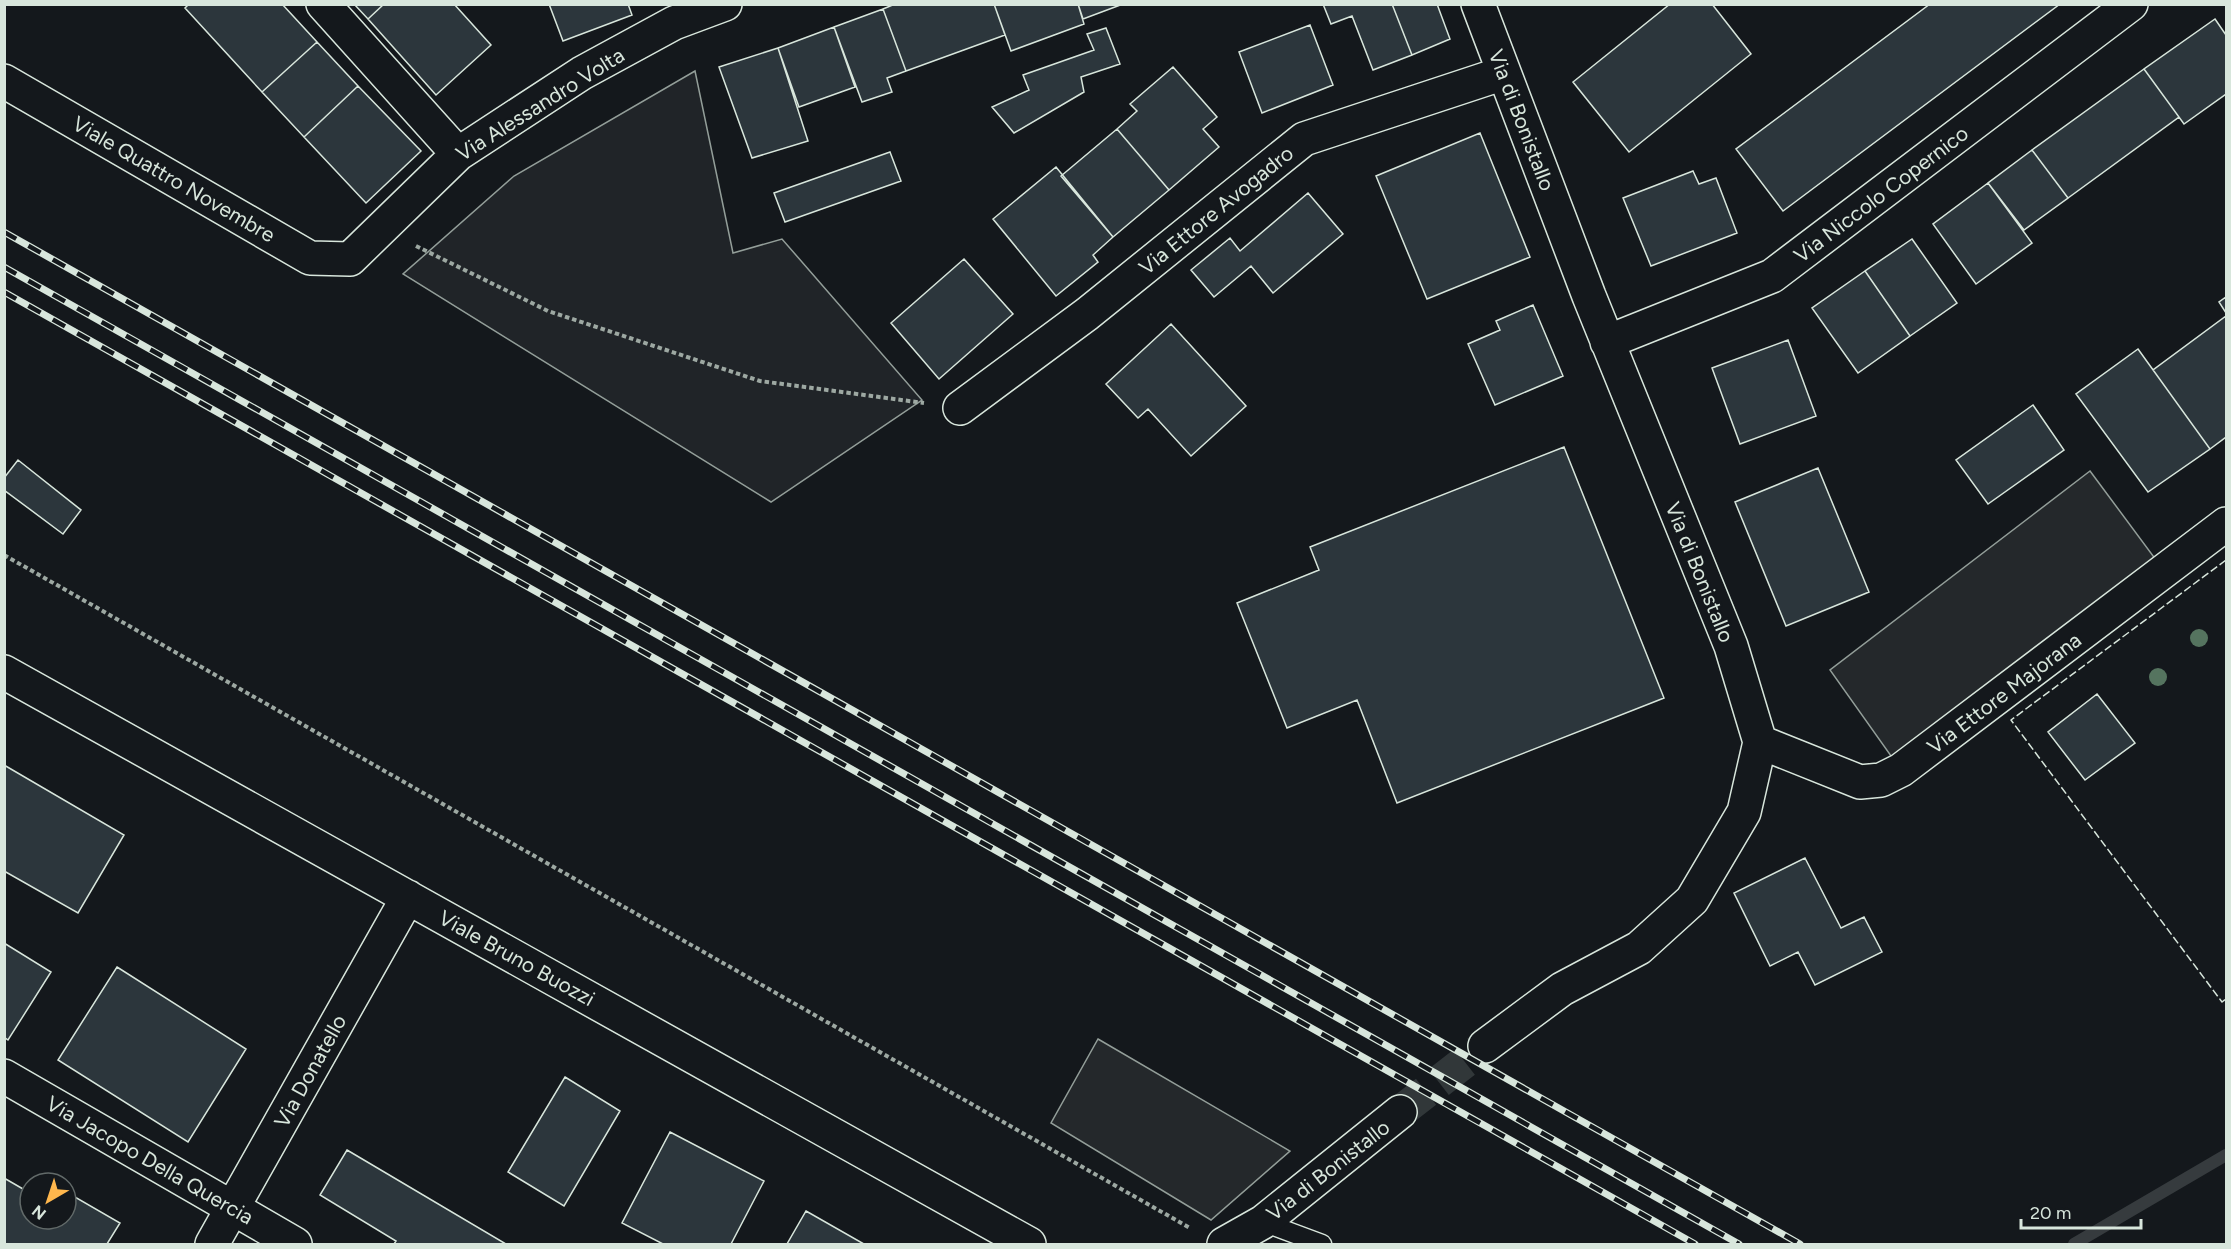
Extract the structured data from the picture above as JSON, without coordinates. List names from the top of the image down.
{
  "streets": {
    "street": [
      "Via Alessandro Volta",
      "Via di Bonistallo",
      "Viale Quattro Novembre",
      "Via Niccolo Copernico",
      "Via Ettore Avogadro",
      "Via Ettore Majorana",
      "Viale Bruno Buozzi",
      "Via Donatello",
      "Via Jacopo Della Quercia"
    ]
  },
  "crossings": [
    ["Via Alessandro Volta", "Viale Quattro Novembre"],
    ["Via di Bonistallo", "Via Niccolo Copernico"],
    ["Via di Bonistallo", "Via Ettore Avogadro"],
    ["Via di Bonistallo", "Via Ettore Majorana"],
    ["Viale Bruno Buozzi", "Via Donatello"],
    ["Via Donatello", "Via Jacopo Della Quercia"]
  ],
  "scale_bar": "20 m",
  "north": "bottom left"
}
